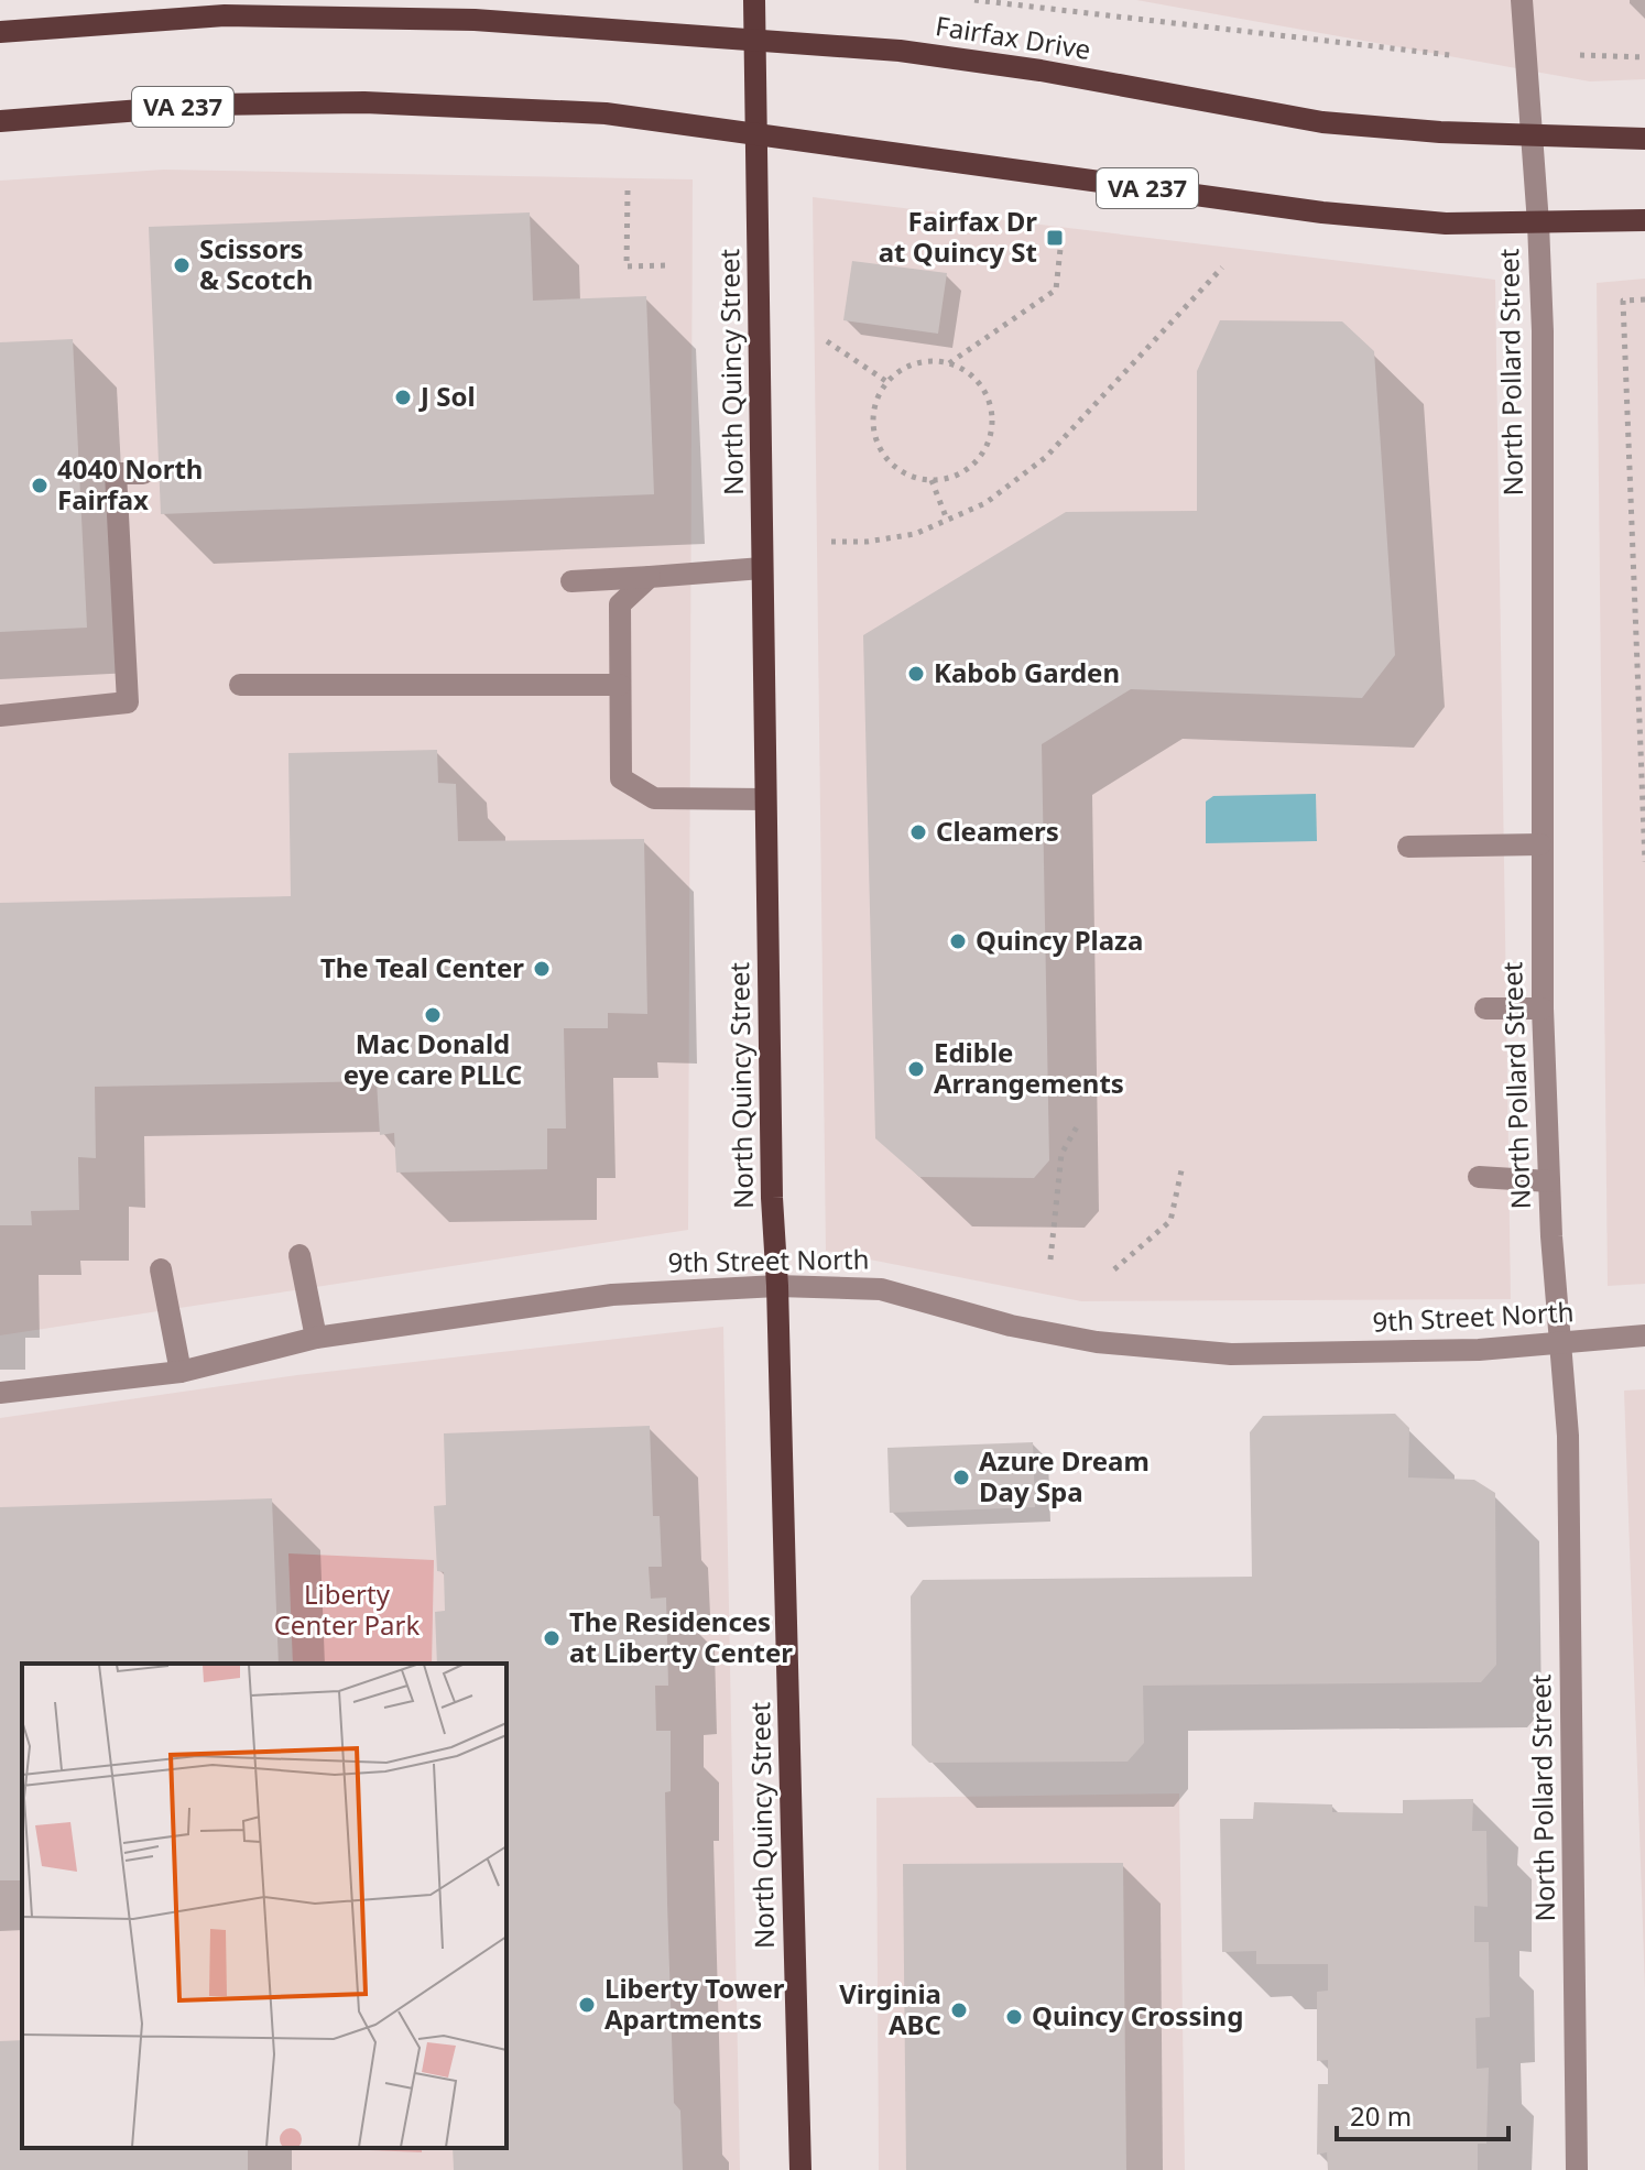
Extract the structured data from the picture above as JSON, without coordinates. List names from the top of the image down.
{
  "streets": {
    "main road": ["Fairfax Drive", "VA 237", "North Quincy Street"],
    "street": ["North Pollard Street", "9th Street North"]
  },
  "crossings": [
    ["Fairfax Drive", "North Quincy Street"],
    ["Fairfax Drive", "North Pollard Street"],
    ["VA 237", "North Quincy Street"],
    ["VA 237", "North Pollard Street"],
    ["North Quincy Street", "9th Street North"],
    ["North Pollard Street", "9th Street North"]
  ],
  "parks": ["Liberty Center Park"],
  "places": {
    "transit": ["Fairfax Dr at Quincy St"],
    "other": [
      "Scissors & Scotch",
      "J Sol",
      "4040 North Fairfax",
      "Kabob Garden",
      "Cleamers",
      "Quincy Plaza",
      "The Teal Center",
      "Mac Donald eye care PLLC",
      "Edible Arrangements",
      "Azure Dream Day Spa",
      "The Residences at Liberty Center",
      "Liberty Tower Apartments",
      "Virginia ABC",
      "Quincy Crossing"
    ]
  },
  "scale_bar": "20 m"
}
